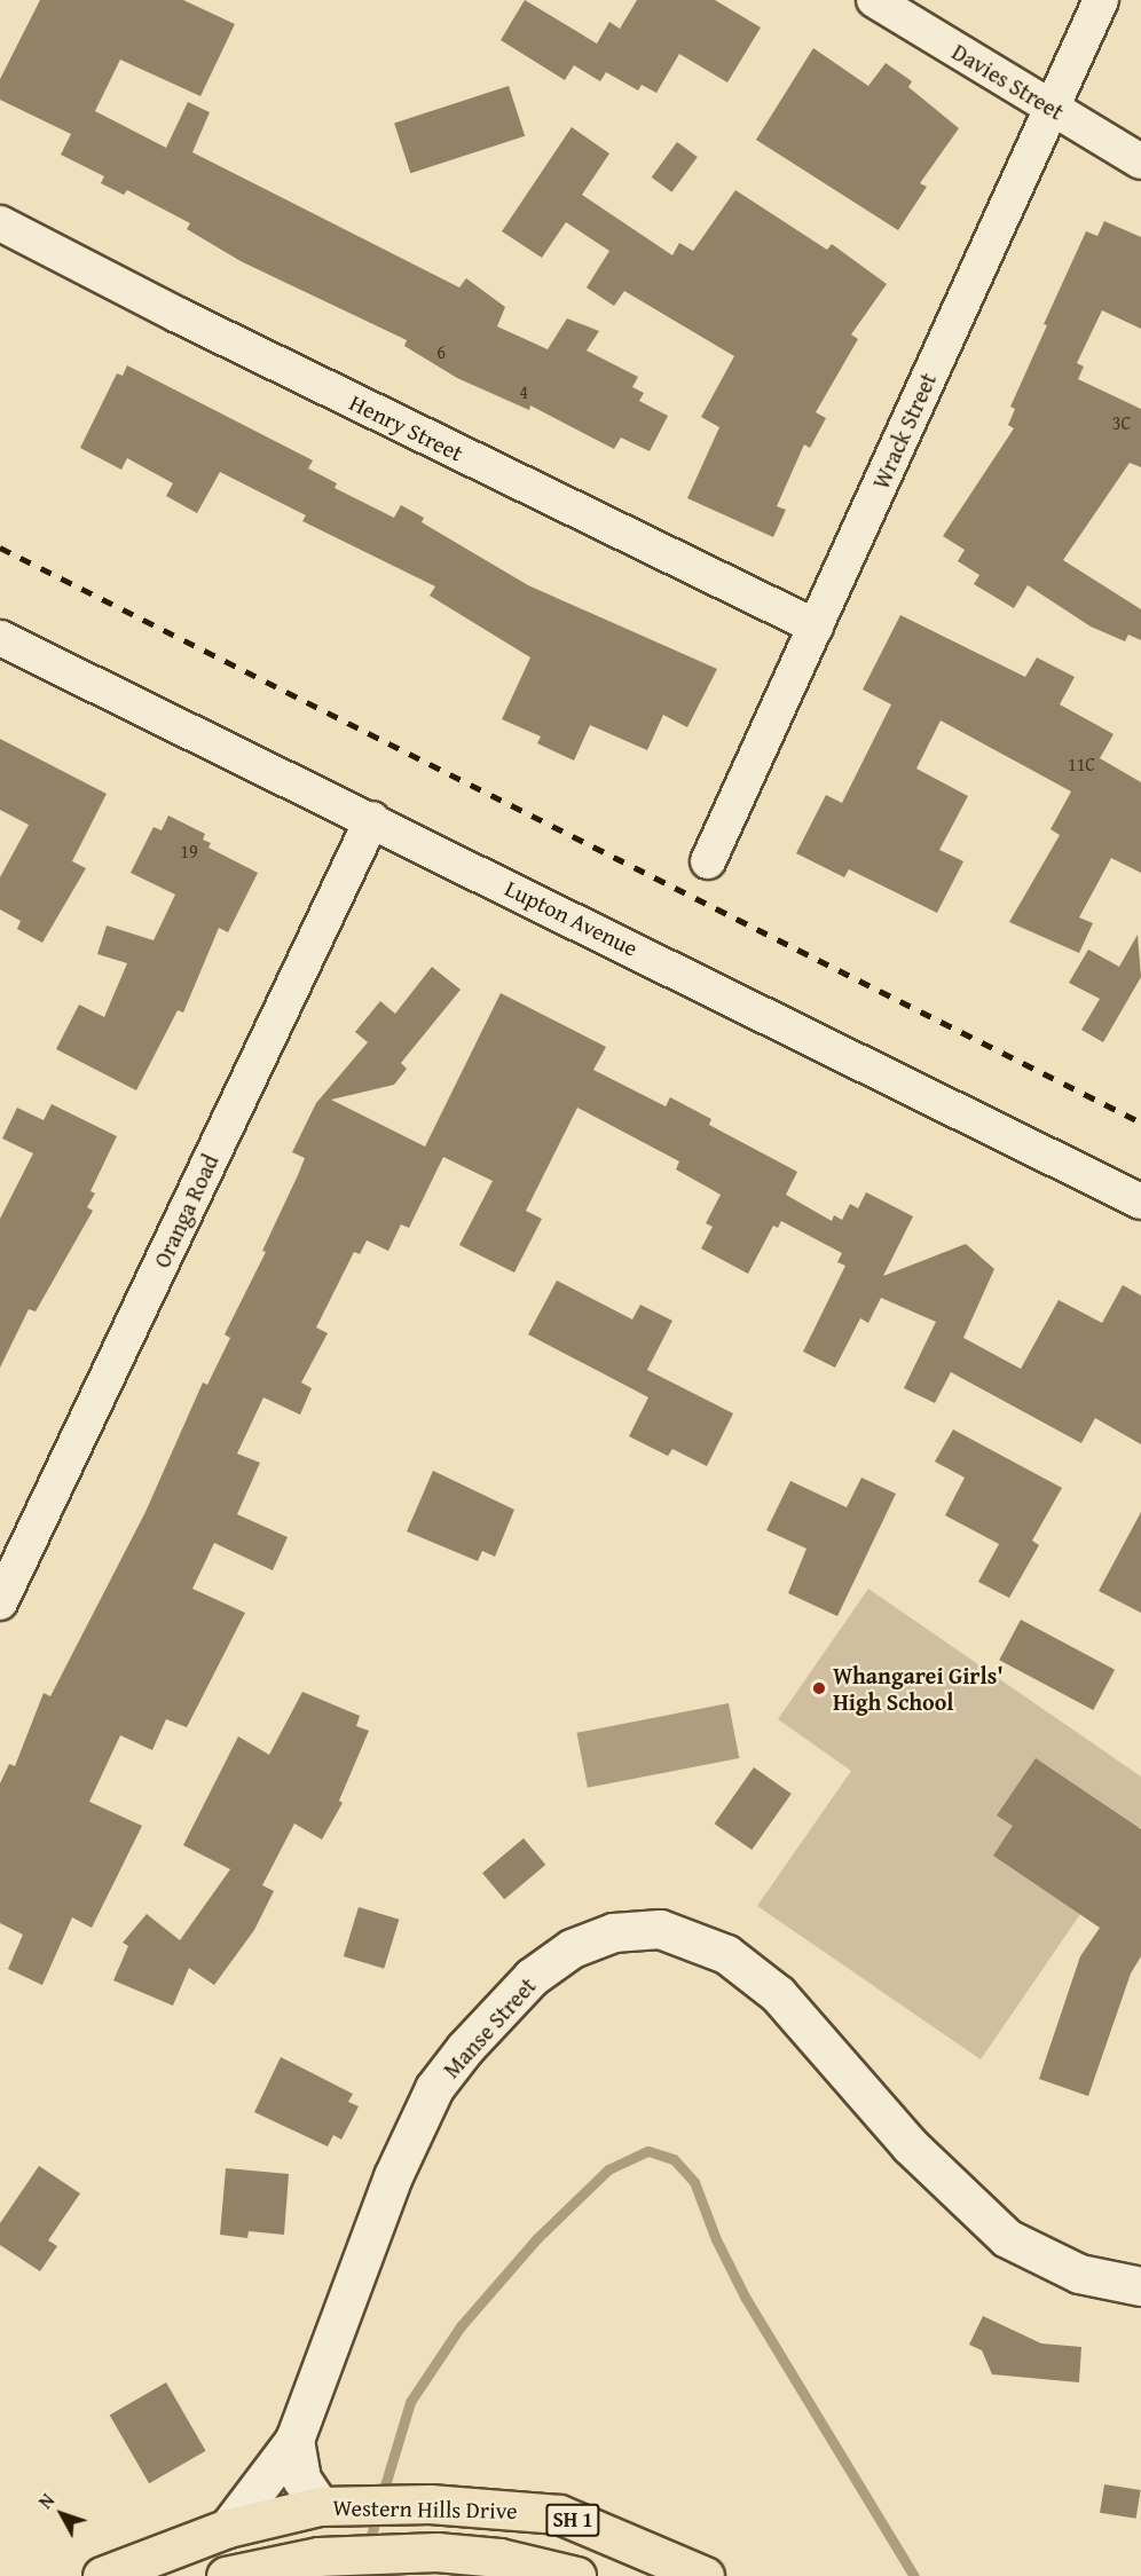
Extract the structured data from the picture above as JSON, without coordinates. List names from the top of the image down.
{
  "streets": {
    "highway": ["Western Hills Drive", "SH 1"],
    "street": [
      "Davies Street",
      "Henry Street",
      "Wrack Street",
      "Lupton Avenue",
      "Oranga Road",
      "Manse Street"
    ]
  },
  "crossings": [
    ["Davies Street", "Wrack Street"],
    ["Henry Street", "Wrack Street"],
    ["Lupton Avenue", "Oranga Road"]
  ],
  "places": ["Whangarei Girls' High School"],
  "house_numbers": [
    "6",
    "4",
    "3C",
    "11C",
    "19"
  ],
  "north": "top left"
}
